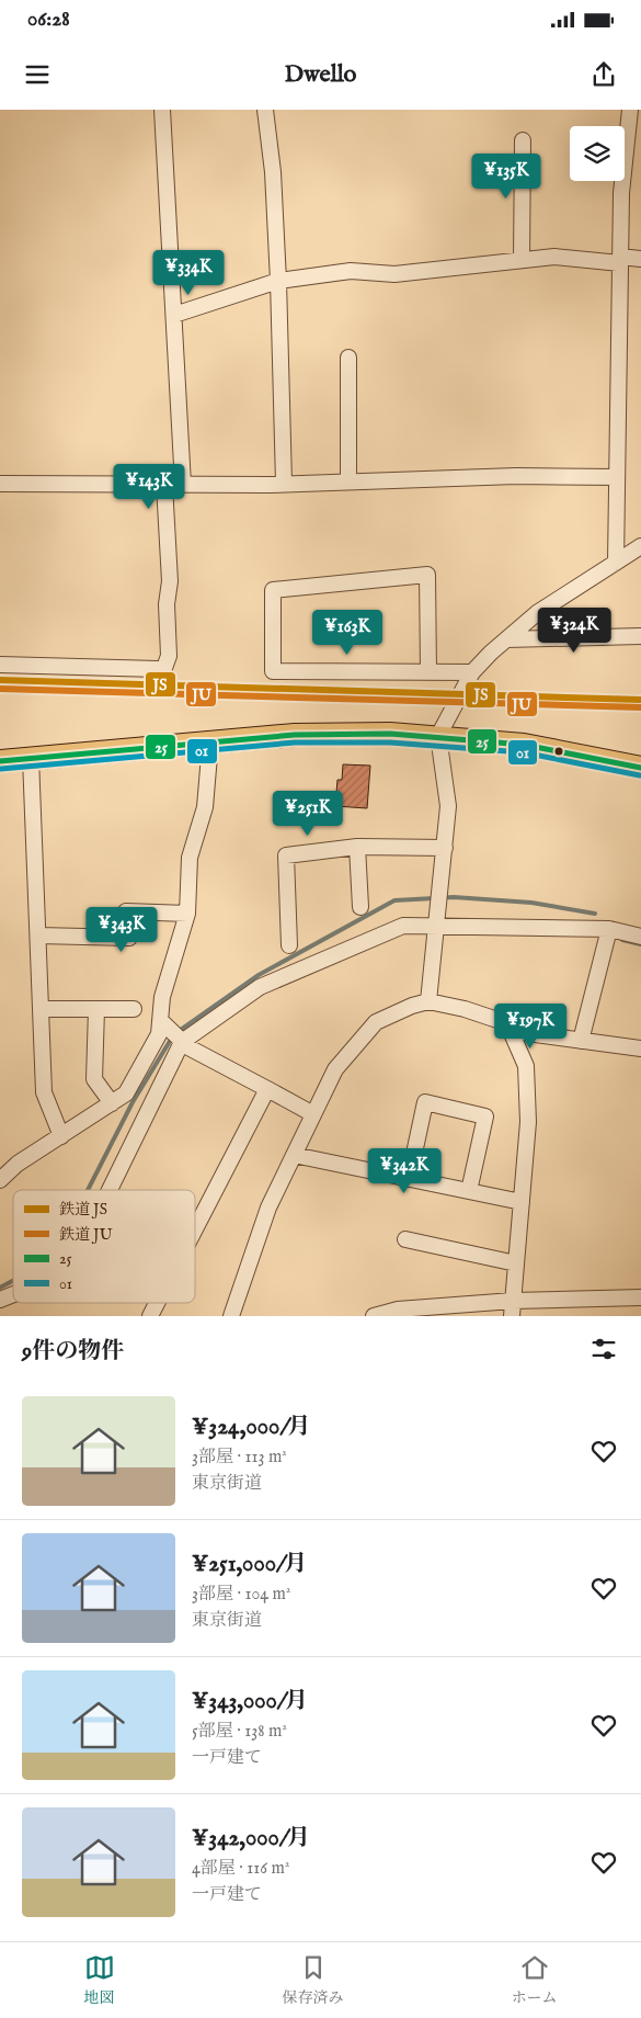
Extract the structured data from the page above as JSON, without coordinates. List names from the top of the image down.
{
  "lines": [
    "rail line JS",
    "rail line JU",
    "transit line 25",
    "transit line 01"
  ],
  "legend": [
    "鉄道 JS",
    "鉄道 JU",
    "25",
    "01"
  ],
  "page": {
    "status": "06:28",
    "header": "Dwello",
    "price": [
      "¥135K",
      "¥334K",
      "¥143K",
      "¥324K",
      "¥163K",
      "¥251K",
      "¥343K",
      "¥197K",
      "¥342K"
    ],
    "heading": "9件の物件",
    "list": [
      {
        "name": "¥324,000/月",
        "note": "3部屋 · 113 m² · 東京街道"
      },
      {
        "name": "¥251,000/月",
        "note": "3部屋 · 104 m² · 東京街道"
      },
      {
        "name": "¥343,000/月",
        "note": "5部屋 · 138 m² · 一戸建て"
      },
      {
        "name": "¥342,000/月",
        "note": "4部屋 · 116 m² · 一戸建て"
      }
    ],
    "tabs": ["地図", "保存済み", "ホーム"]
  }
}
